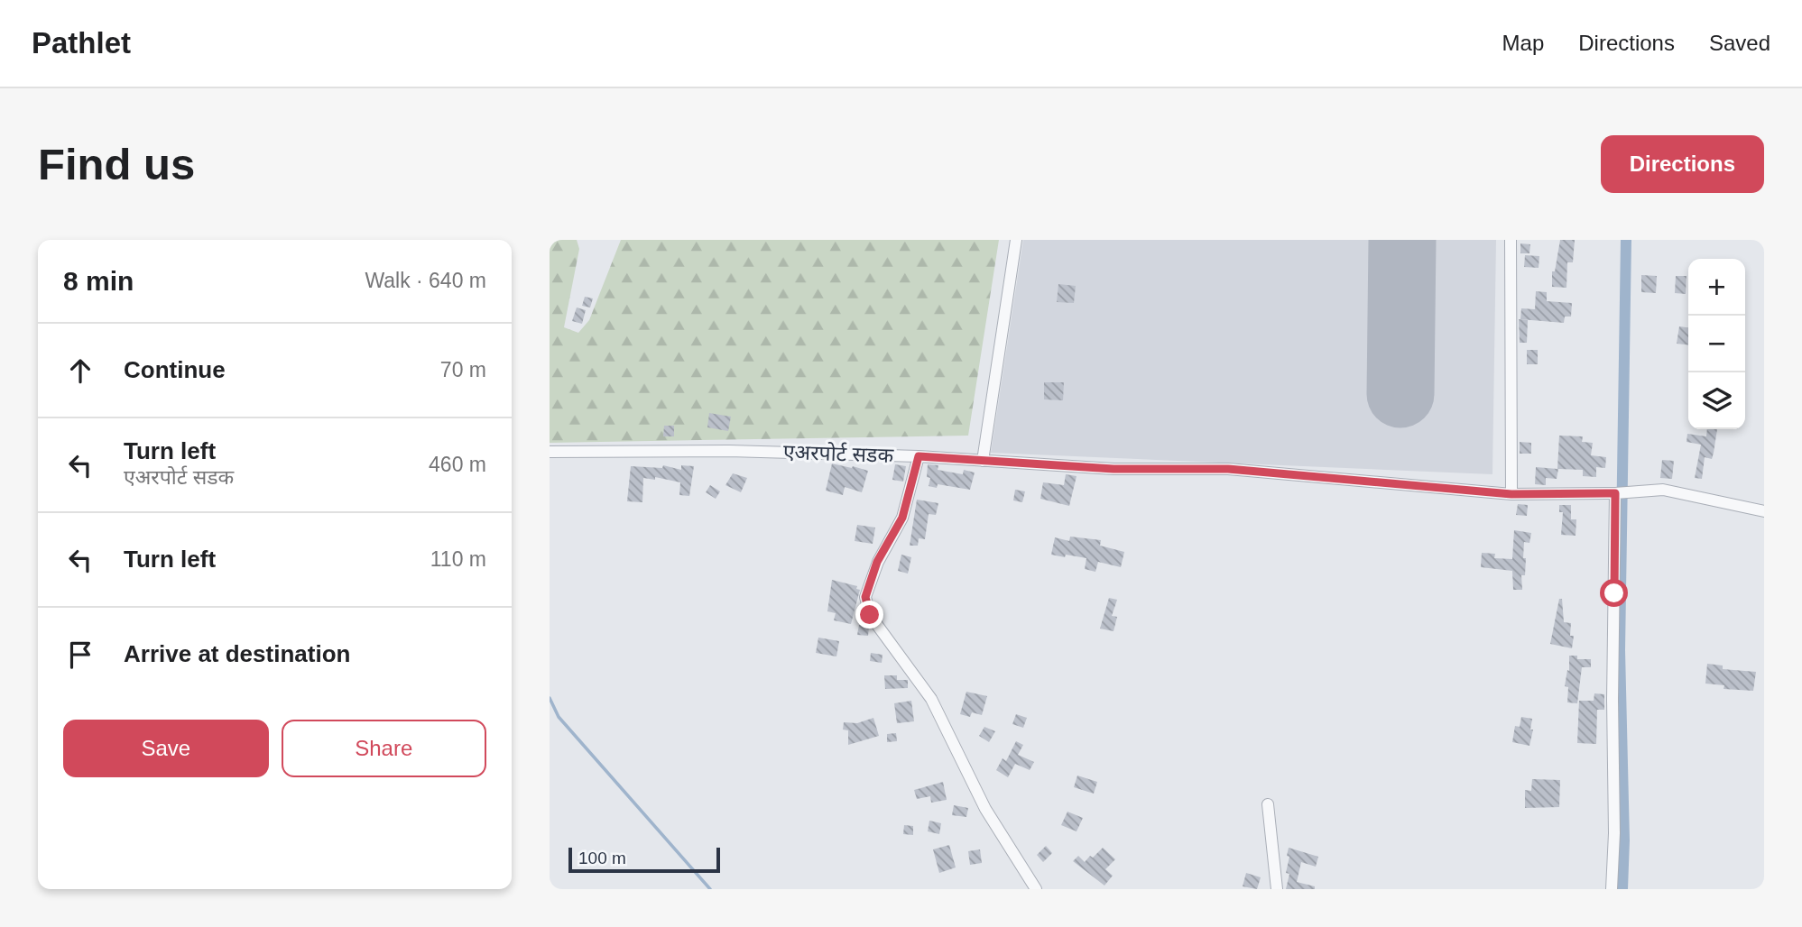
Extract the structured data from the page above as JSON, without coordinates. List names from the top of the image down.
{
  "streets": {
    "street": ["एअरपोर्ट सडक"]
  },
  "scale_bar": "100 m",
  "page": {
    "header": "Pathlet",
    "nav": ["Map", "Directions", "Saved"],
    "buttons": [
      "Directions",
      ["Save", "Share"]
    ],
    "title": "Find us",
    "heading": ["8 min", "Walk · 640 m"],
    "map_buttons": ["+", "−"],
    "list": [
      ["Continue", "70 m"],
      ["Turn left", "एअरपोर्ट सडक", "460 m"],
      ["Turn left", "110 m"],
      "Arrive at destination"
    ],
    "scale": "100 m"
  }
}
